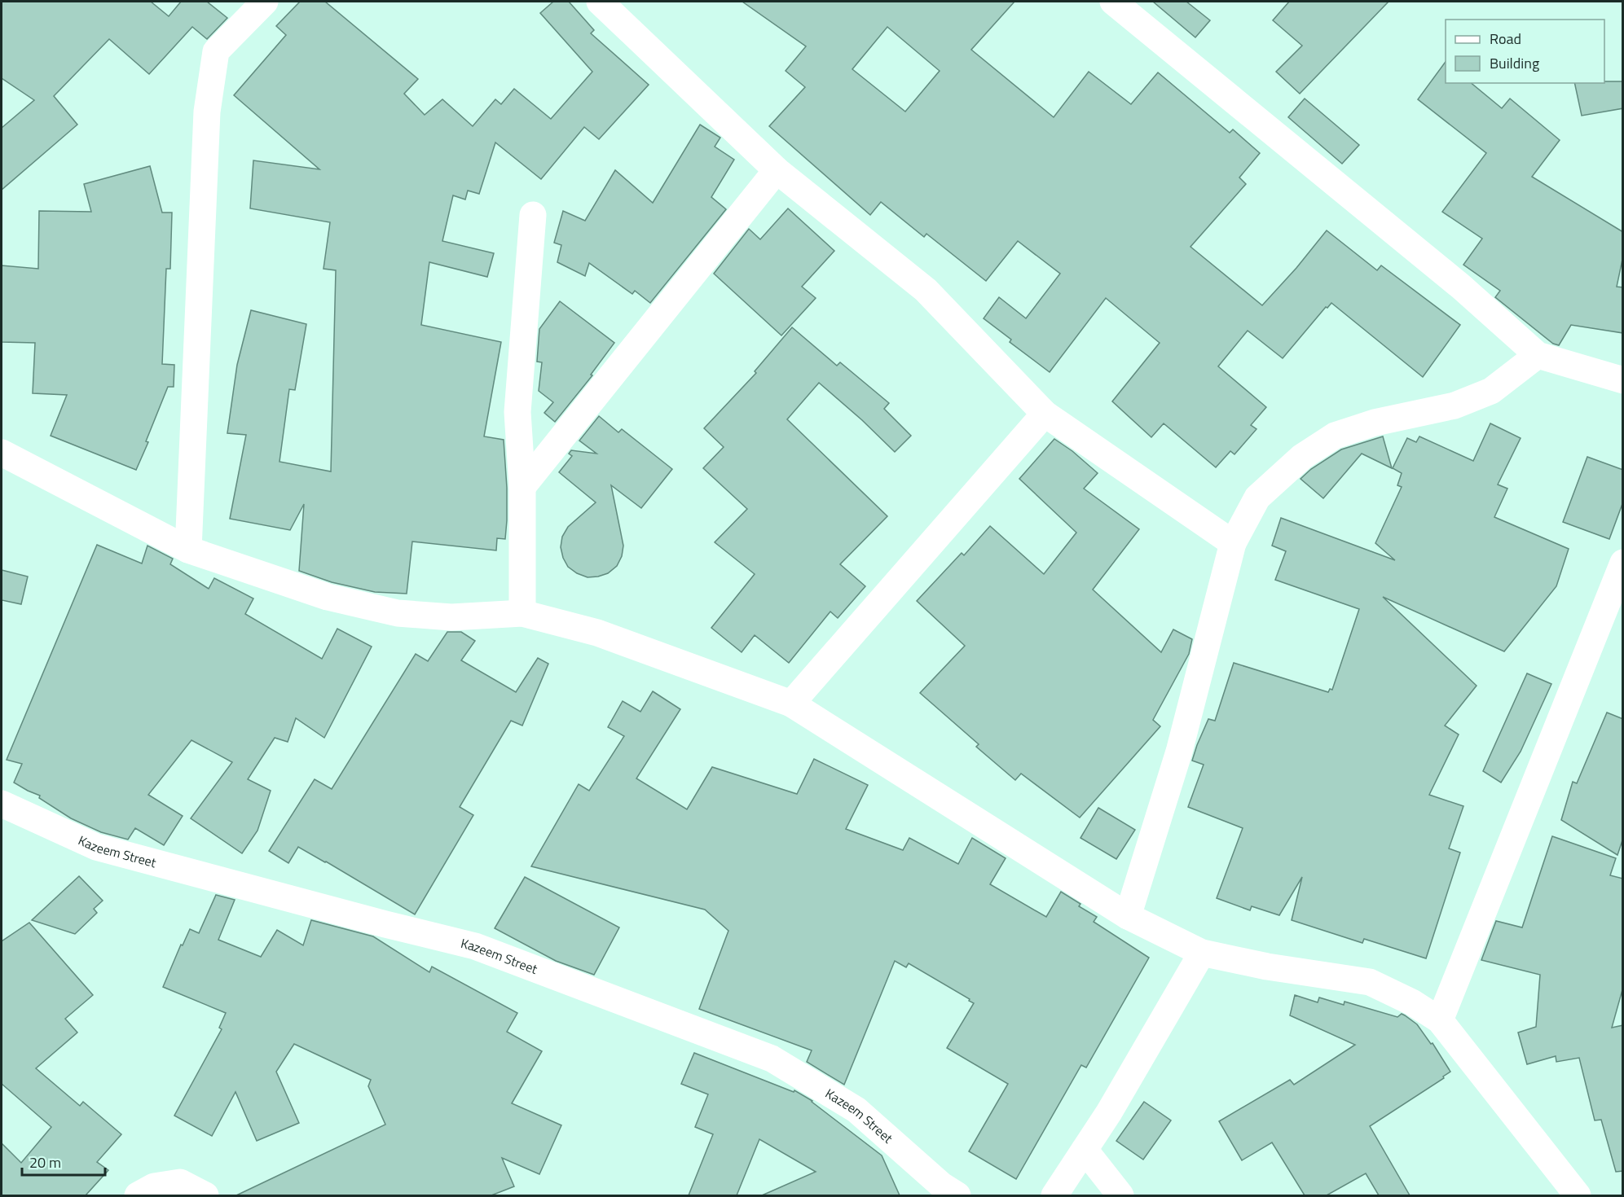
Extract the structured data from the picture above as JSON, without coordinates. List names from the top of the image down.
{
  "streets": {
    "street": ["Kazeem Street"]
  },
  "legend": ["Road", "Building"],
  "scale_bar": "20 m"
}
